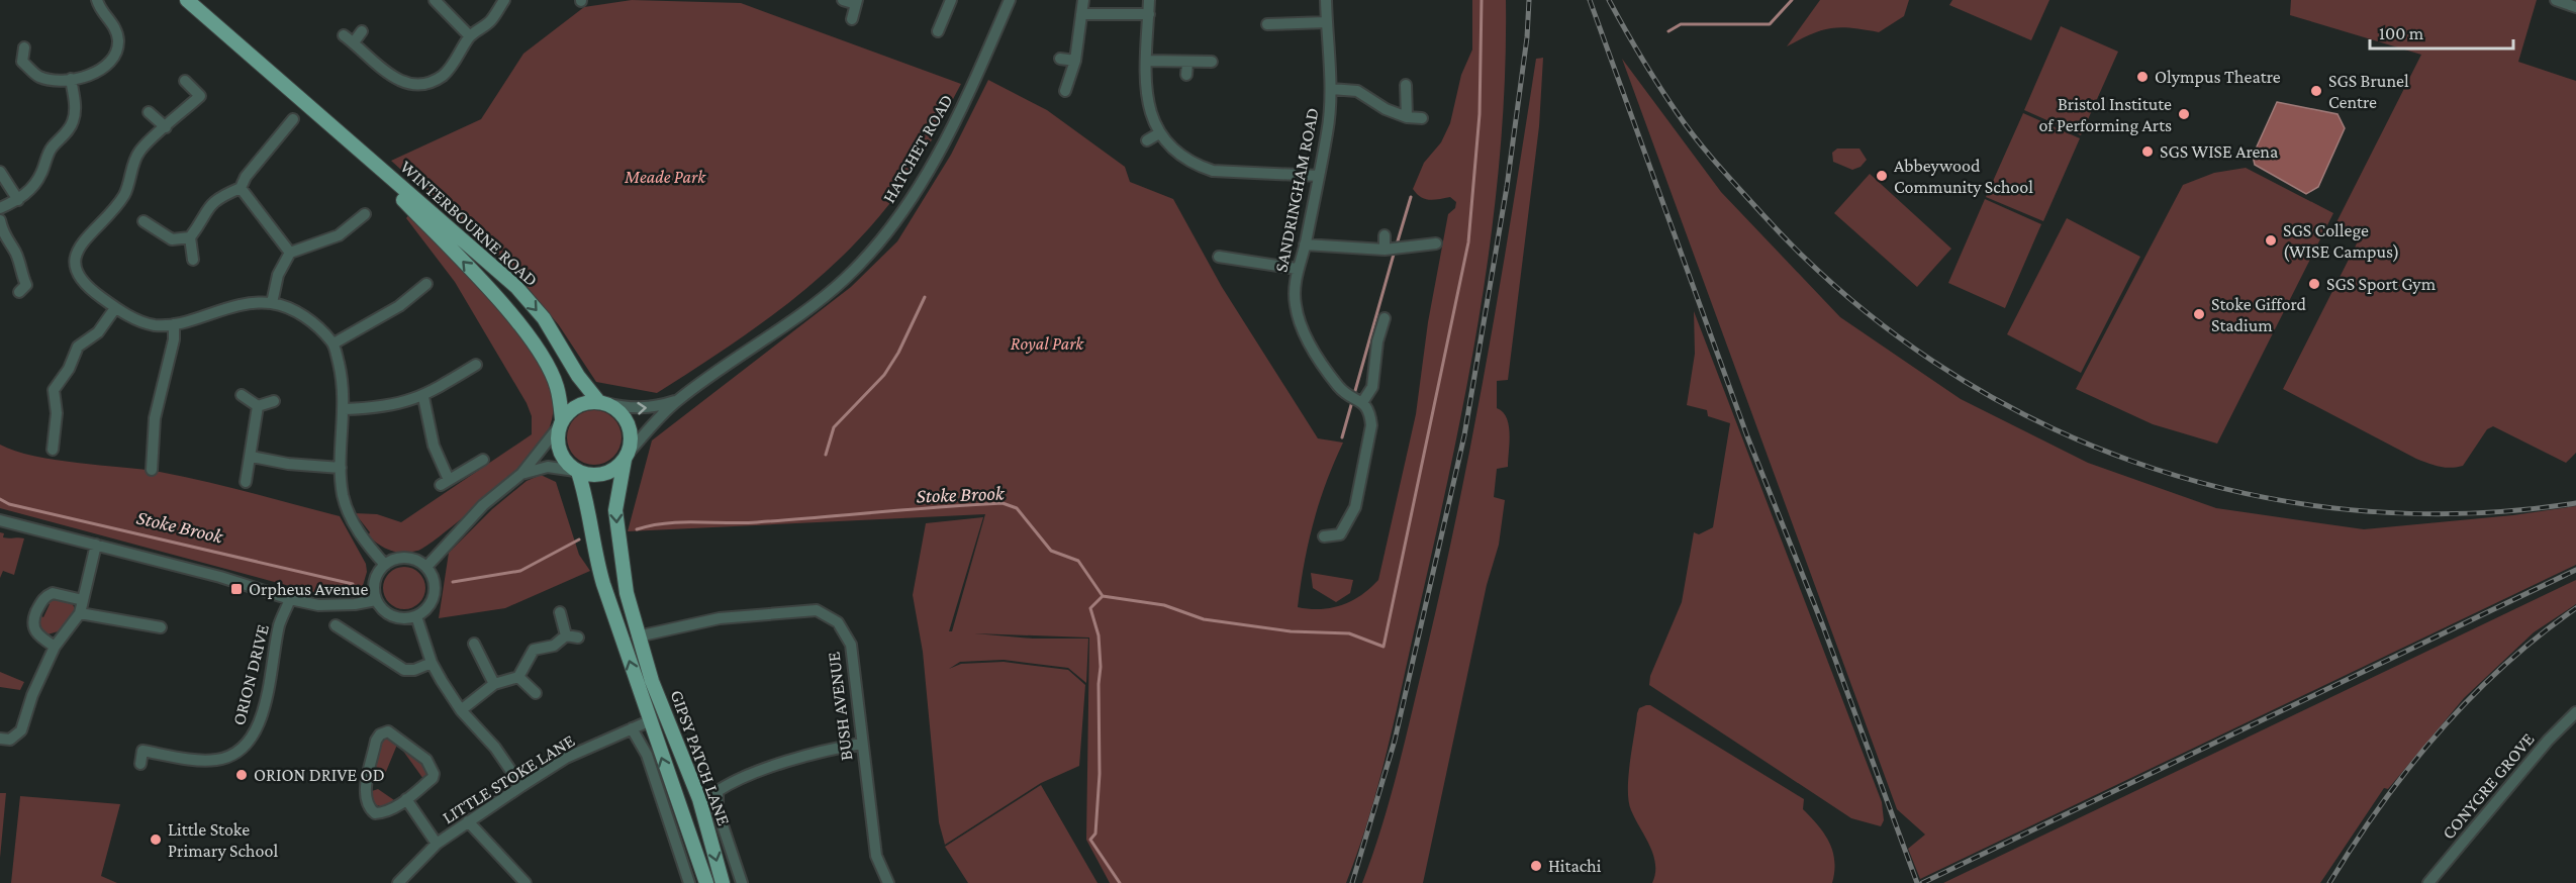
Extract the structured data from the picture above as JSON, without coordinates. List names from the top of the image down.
{
  "streets": {
    "main road": ["WINTERBOURNE ROAD", "GIPSY PATCH LANE"],
    "street": [
      "HATCHET ROAD",
      "SANDRINGHAM ROAD",
      "ORION DRIVE",
      "BUSH AVENUE",
      "LITTLE STOKE LANE",
      "CONYGRE GROVE"
    ]
  },
  "crossings": [
    ["HATCHET ROAD", "WINTERBOURNE ROAD"],
    ["HATCHET ROAD", "GIPSY PATCH LANE"],
    ["WINTERBOURNE ROAD", "GIPSY PATCH LANE"],
    ["BUSH AVENUE", "GIPSY PATCH LANE"],
    ["GIPSY PATCH LANE", "LITTLE STOKE LANE"]
  ],
  "water": ["Stoke Brook"],
  "parks": ["Meade Park", "Royal Park"],
  "places": {
    "other": [
      "Olympus Theatre",
      "SGS Brunel Centre",
      "Bristol Institute of Performing Arts",
      "SGS WISE Arena",
      "Abbeywood Community School",
      "SGS College (WISE Campus)",
      "SGS Sport Gym",
      "Stoke Gifford Stadium",
      "ORION DRIVE OD",
      "Little Stoke Primary School",
      "Hitachi"
    ],
    "transit": ["Orpheus Avenue"]
  },
  "scale_bar": "100 m"
}
